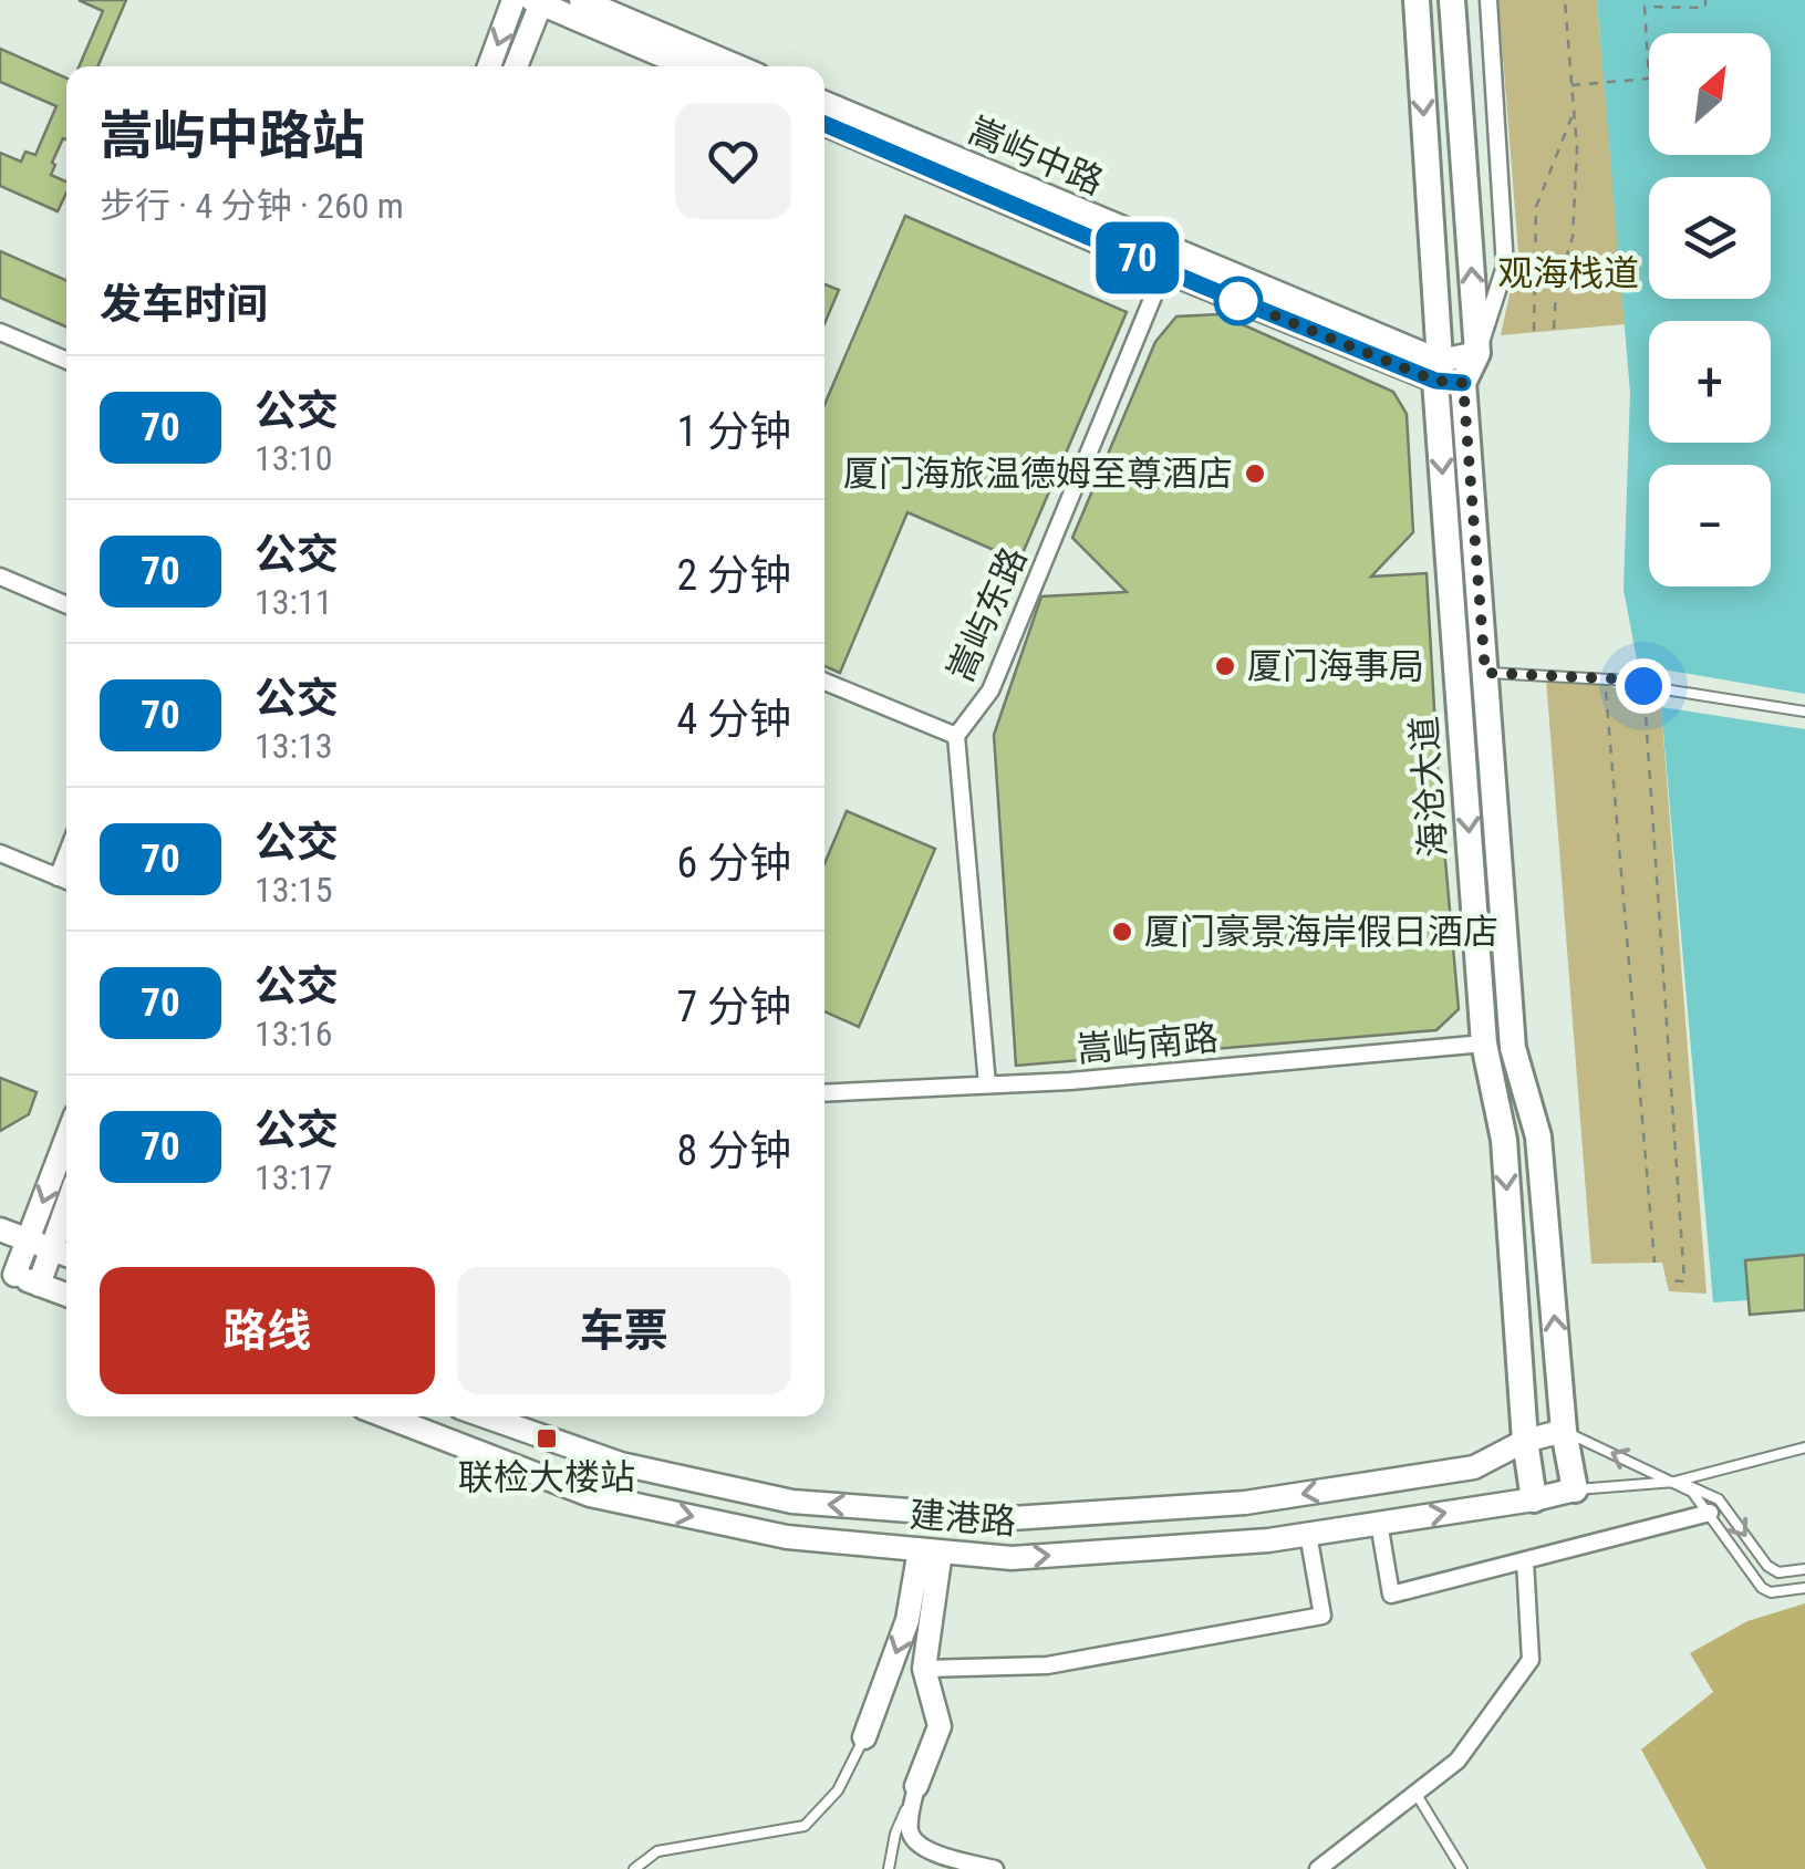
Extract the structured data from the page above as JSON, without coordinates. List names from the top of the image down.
{
  "streets": {
    "main road": ["嵩屿中路", "海沧大道", "建港路"],
    "street": ["嵩屿东路", "嵩屿南路"]
  },
  "crossings": [
    ["嵩屿中路", "嵩屿东路"],
    ["嵩屿中路", "海沧大道"],
    ["嵩屿东路", "嵩屿南路"],
    ["海沧大道", "嵩屿南路"],
    ["海沧大道", "建港路"]
  ],
  "parks": ["观海栈道"],
  "places": {
    "other": ["厦门海旅温德姆至尊酒店", "厦门海事局", "厦门豪景海岸假日酒店"],
    "transit": ["联检大楼站"]
  },
  "lines": ["bus line 70"],
  "north": "top right",
  "page": {
    "on_map": "70",
    "map_buttons": ["+", "−"],
    "heading": [
      ["嵩屿中路站", "步行 · 4 分钟 · 260 m"],
      "发车时间"
    ],
    "list": [
      {
        "mark": "70",
        "name": "公交",
        "note": "13:10",
        "value": "1 分钟"
      },
      {
        "mark": "70",
        "name": "公交",
        "note": "13:11",
        "value": "2 分钟"
      },
      {
        "mark": "70",
        "name": "公交",
        "note": "13:13",
        "value": "4 分钟"
      },
      {
        "mark": "70",
        "name": "公交",
        "note": "13:15",
        "value": "6 分钟"
      },
      {
        "mark": "70",
        "name": "公交",
        "note": "13:16",
        "value": "7 分钟"
      },
      {
        "mark": "70",
        "name": "公交",
        "note": "13:17",
        "value": "8 分钟"
      }
    ],
    "buttons": ["路线", "车票"]
  }
}
